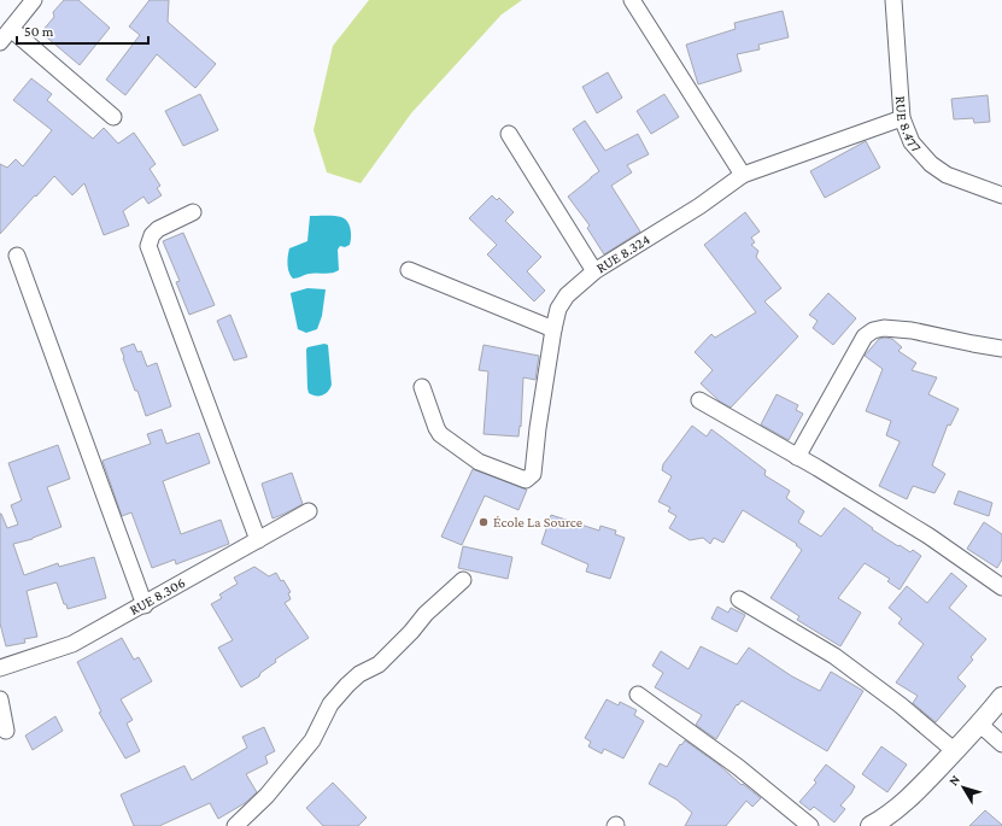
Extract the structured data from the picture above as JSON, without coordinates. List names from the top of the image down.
{
  "streets": {
    "street": ["RUE 8.477", "RUE 8.324", "RUE 8.306"]
  },
  "crossings": [
    ["RUE 8.477", "RUE 8.324"]
  ],
  "places": ["École La Source"],
  "scale_bar": "50 m",
  "north": "top left"
}
